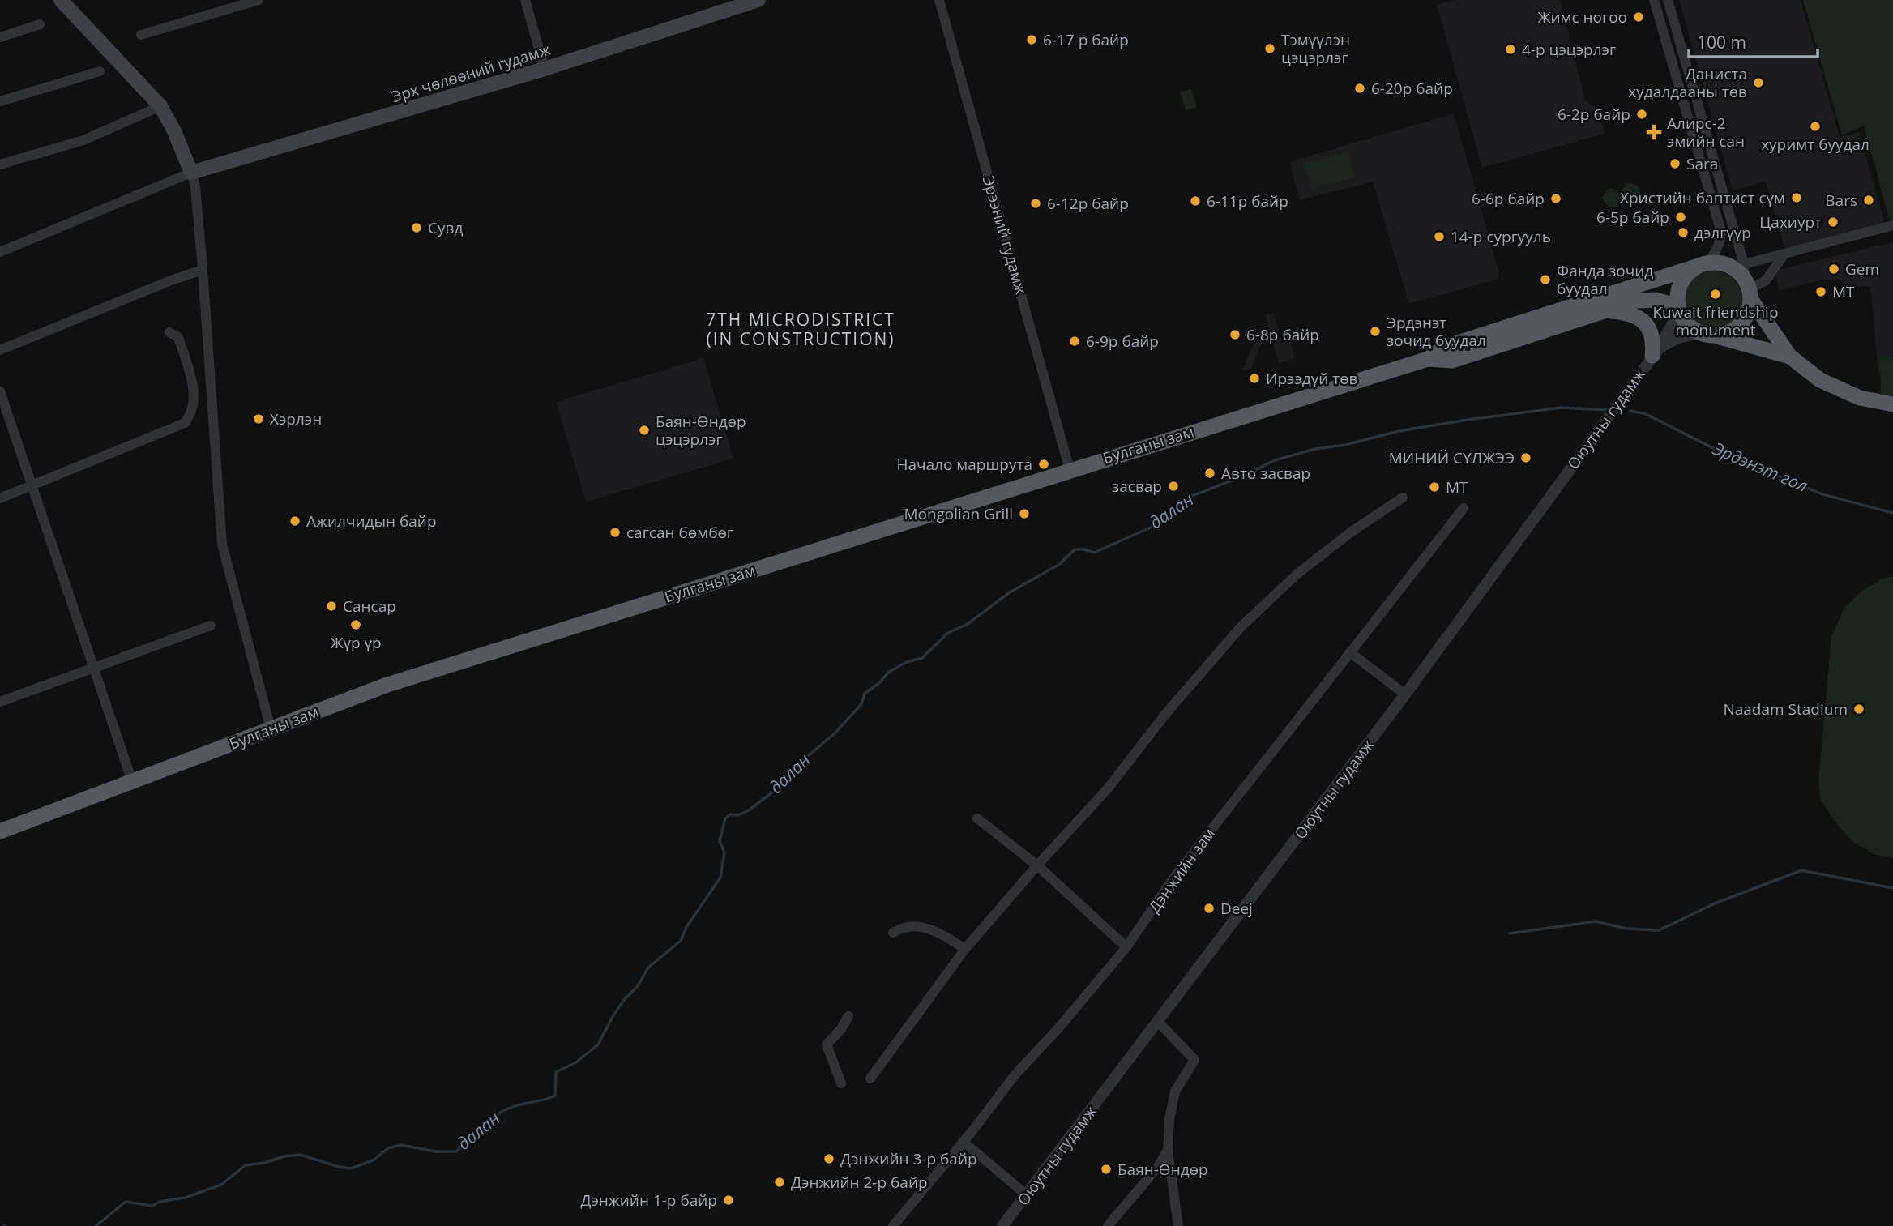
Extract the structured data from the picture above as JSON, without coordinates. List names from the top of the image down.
{
  "streets": {
    "highway": ["Булганы зам"],
    "main road": ["Эрх чөлөөний гудамж"],
    "street": ["Эрээний гудамж", "Оюутны гудамж", "Дэнжийн зам"]
  },
  "crossings": [
    ["Эрээний гудамж", "Булганы зам"],
    ["Оюутны гудамж", "Булганы зам"]
  ],
  "districts": ["7TH MICRODISTRICT (IN CONSTRUCTION)"],
  "water": ["Эрдэнэт гол", "далан"],
  "places": {
    "other": [
      "Жимс ногоо",
      "6-17 р байр",
      "Тэмүүлэн цэцэрлэг",
      "4-р цэцэрлэг",
      "Даниста худалдааны төв",
      "6-20р байр",
      "6-2р байр",
      "хуримт буудал",
      "Sara",
      "Христийн баптист сүм",
      "6-6р байр",
      "Bars",
      "6-11р байр",
      "6-12р байр",
      "6-5р байр",
      "Цахиурт",
      "Сувд",
      "дэлгүүр",
      "14-р сургууль",
      "Gem",
      "Фанда зочид буудал",
      "MT",
      "Kuwait friendship monument",
      "Эрдэнэт зочид буудал",
      "6-8р байр",
      "6-9р байр",
      "Ирээдүй төв",
      "Хэрлэн",
      "Баян-Өндөр цэцэрлэг",
      "МИНИЙ СҮЛЖЭЭ",
      "Начало маршрута",
      "Авто засвар",
      "засвар",
      "МТ",
      "Mongolian Grill",
      "Ажилчидын байр",
      "сагсан бөмбөг",
      "Сансар",
      "Жүр үр",
      "Naadam Stadium",
      "Deej",
      "Дэнжийн 3-р байр",
      "Баян-Өндөр",
      "Дэнжийн 2-р байр",
      "Дэнжийн 1-р байр"
    ],
    "health": ["Aлирс-2 эмийн сан"]
  },
  "scale_bar": "100 m"
}
